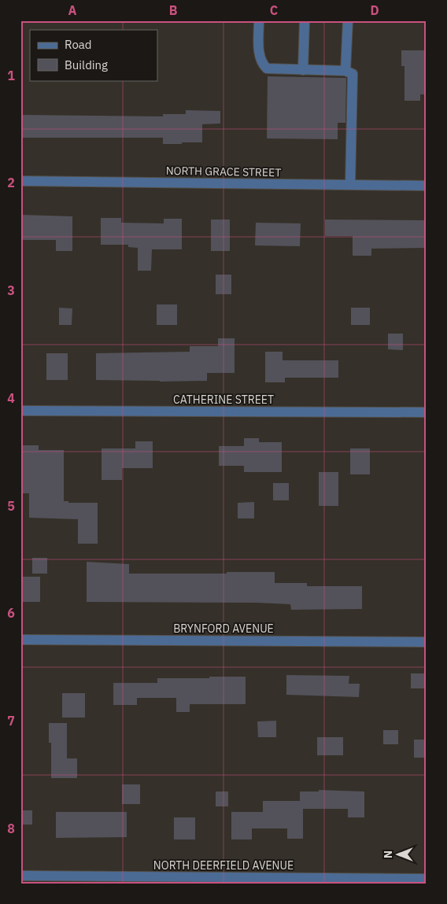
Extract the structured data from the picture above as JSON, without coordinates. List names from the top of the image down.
{
  "streets": {
    "street": [
      "NORTH GRACE STREET",
      "CATHERINE STREET",
      "BRYNFORD AVENUE",
      "NORTH DEERFIELD AVENUE"
    ]
  },
  "legend": ["Road", "Building"],
  "north": "left",
  "grid": {
    "columns": [
      "A",
      "B",
      "C",
      "D"
    ],
    "rows": [
      "1",
      "2",
      "3",
      "4",
      "5",
      "6",
      "7",
      "8"
    ]
  }
}
